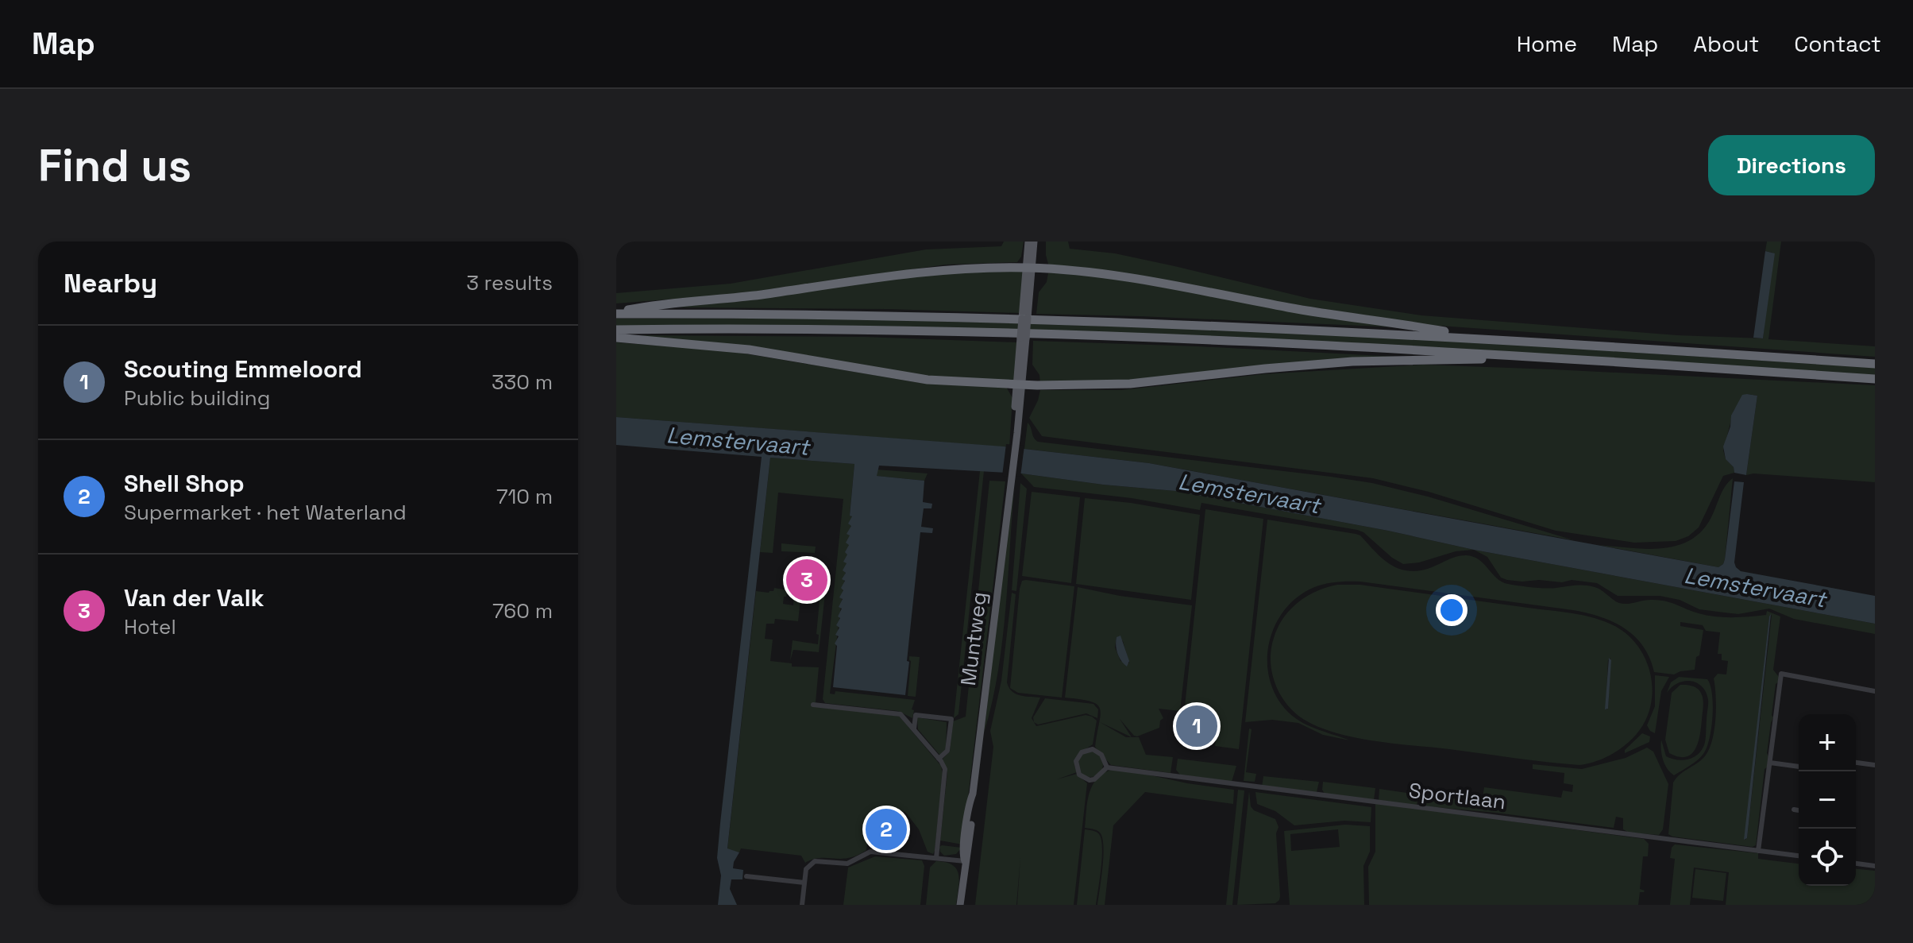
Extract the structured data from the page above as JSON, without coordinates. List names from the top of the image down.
{
  "streets": {
    "main road": ["Muntweg"],
    "street": ["Sportlaan"]
  },
  "water": ["Lemstervaart"],
  "page": {
    "header": "Map",
    "nav": [
      "Home",
      "Map",
      "About",
      "Contact"
    ],
    "buttons": "Directions",
    "title": "Find us",
    "heading": ["Nearby", "3 results"],
    "list": [
      {
        "mark": "1",
        "name": "Scouting Emmeloord",
        "note": "Public building",
        "value": "330 m"
      },
      {
        "mark": "2",
        "name": "Shell Shop",
        "note": "Supermarket · het Waterland",
        "value": "710 m"
      },
      {
        "mark": "3",
        "name": "Van der Valk",
        "note": "Hotel",
        "value": "760 m"
      }
    ],
    "pins": ["3", "1", "2"],
    "map_buttons": ["+", "−"]
  }
}
